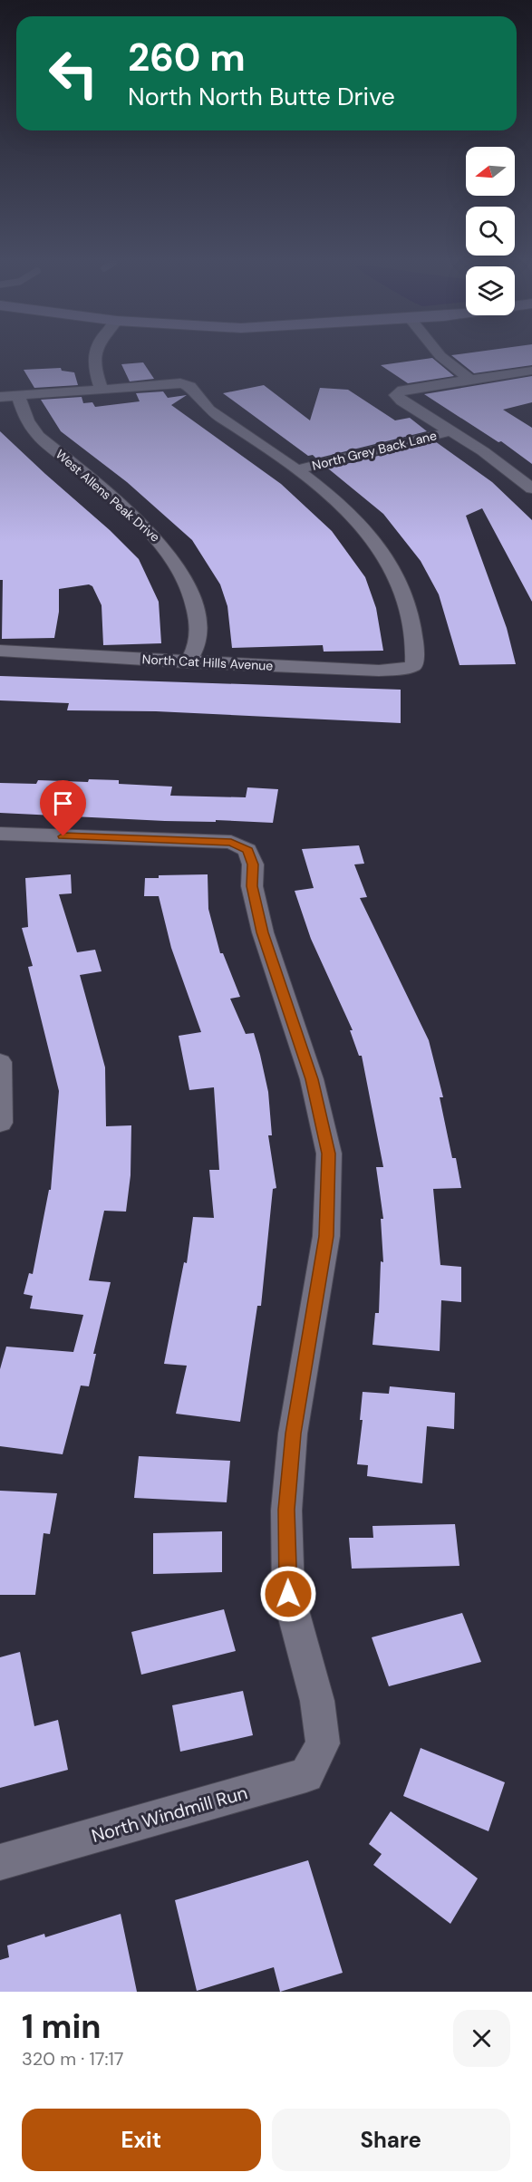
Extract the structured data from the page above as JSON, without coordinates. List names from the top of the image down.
{
  "streets": {
    "street": [
      "North Grey Back Lane",
      "West Allens Peak Drive",
      "North Cat Hills Avenue",
      "North Windmill Run"
    ]
  },
  "crossings": [
    ["North Grey Back Lane", "North Cat Hills Avenue"],
    ["West Allens Peak Drive", "North Cat Hills Avenue"]
  ],
  "north": "left",
  "page": {
    "turn": ["260 m", "North North Butte Drive"],
    "heading": ["1 min", "320 m · 17:17"],
    "buttons": ["Exit", "Share"]
  }
}
